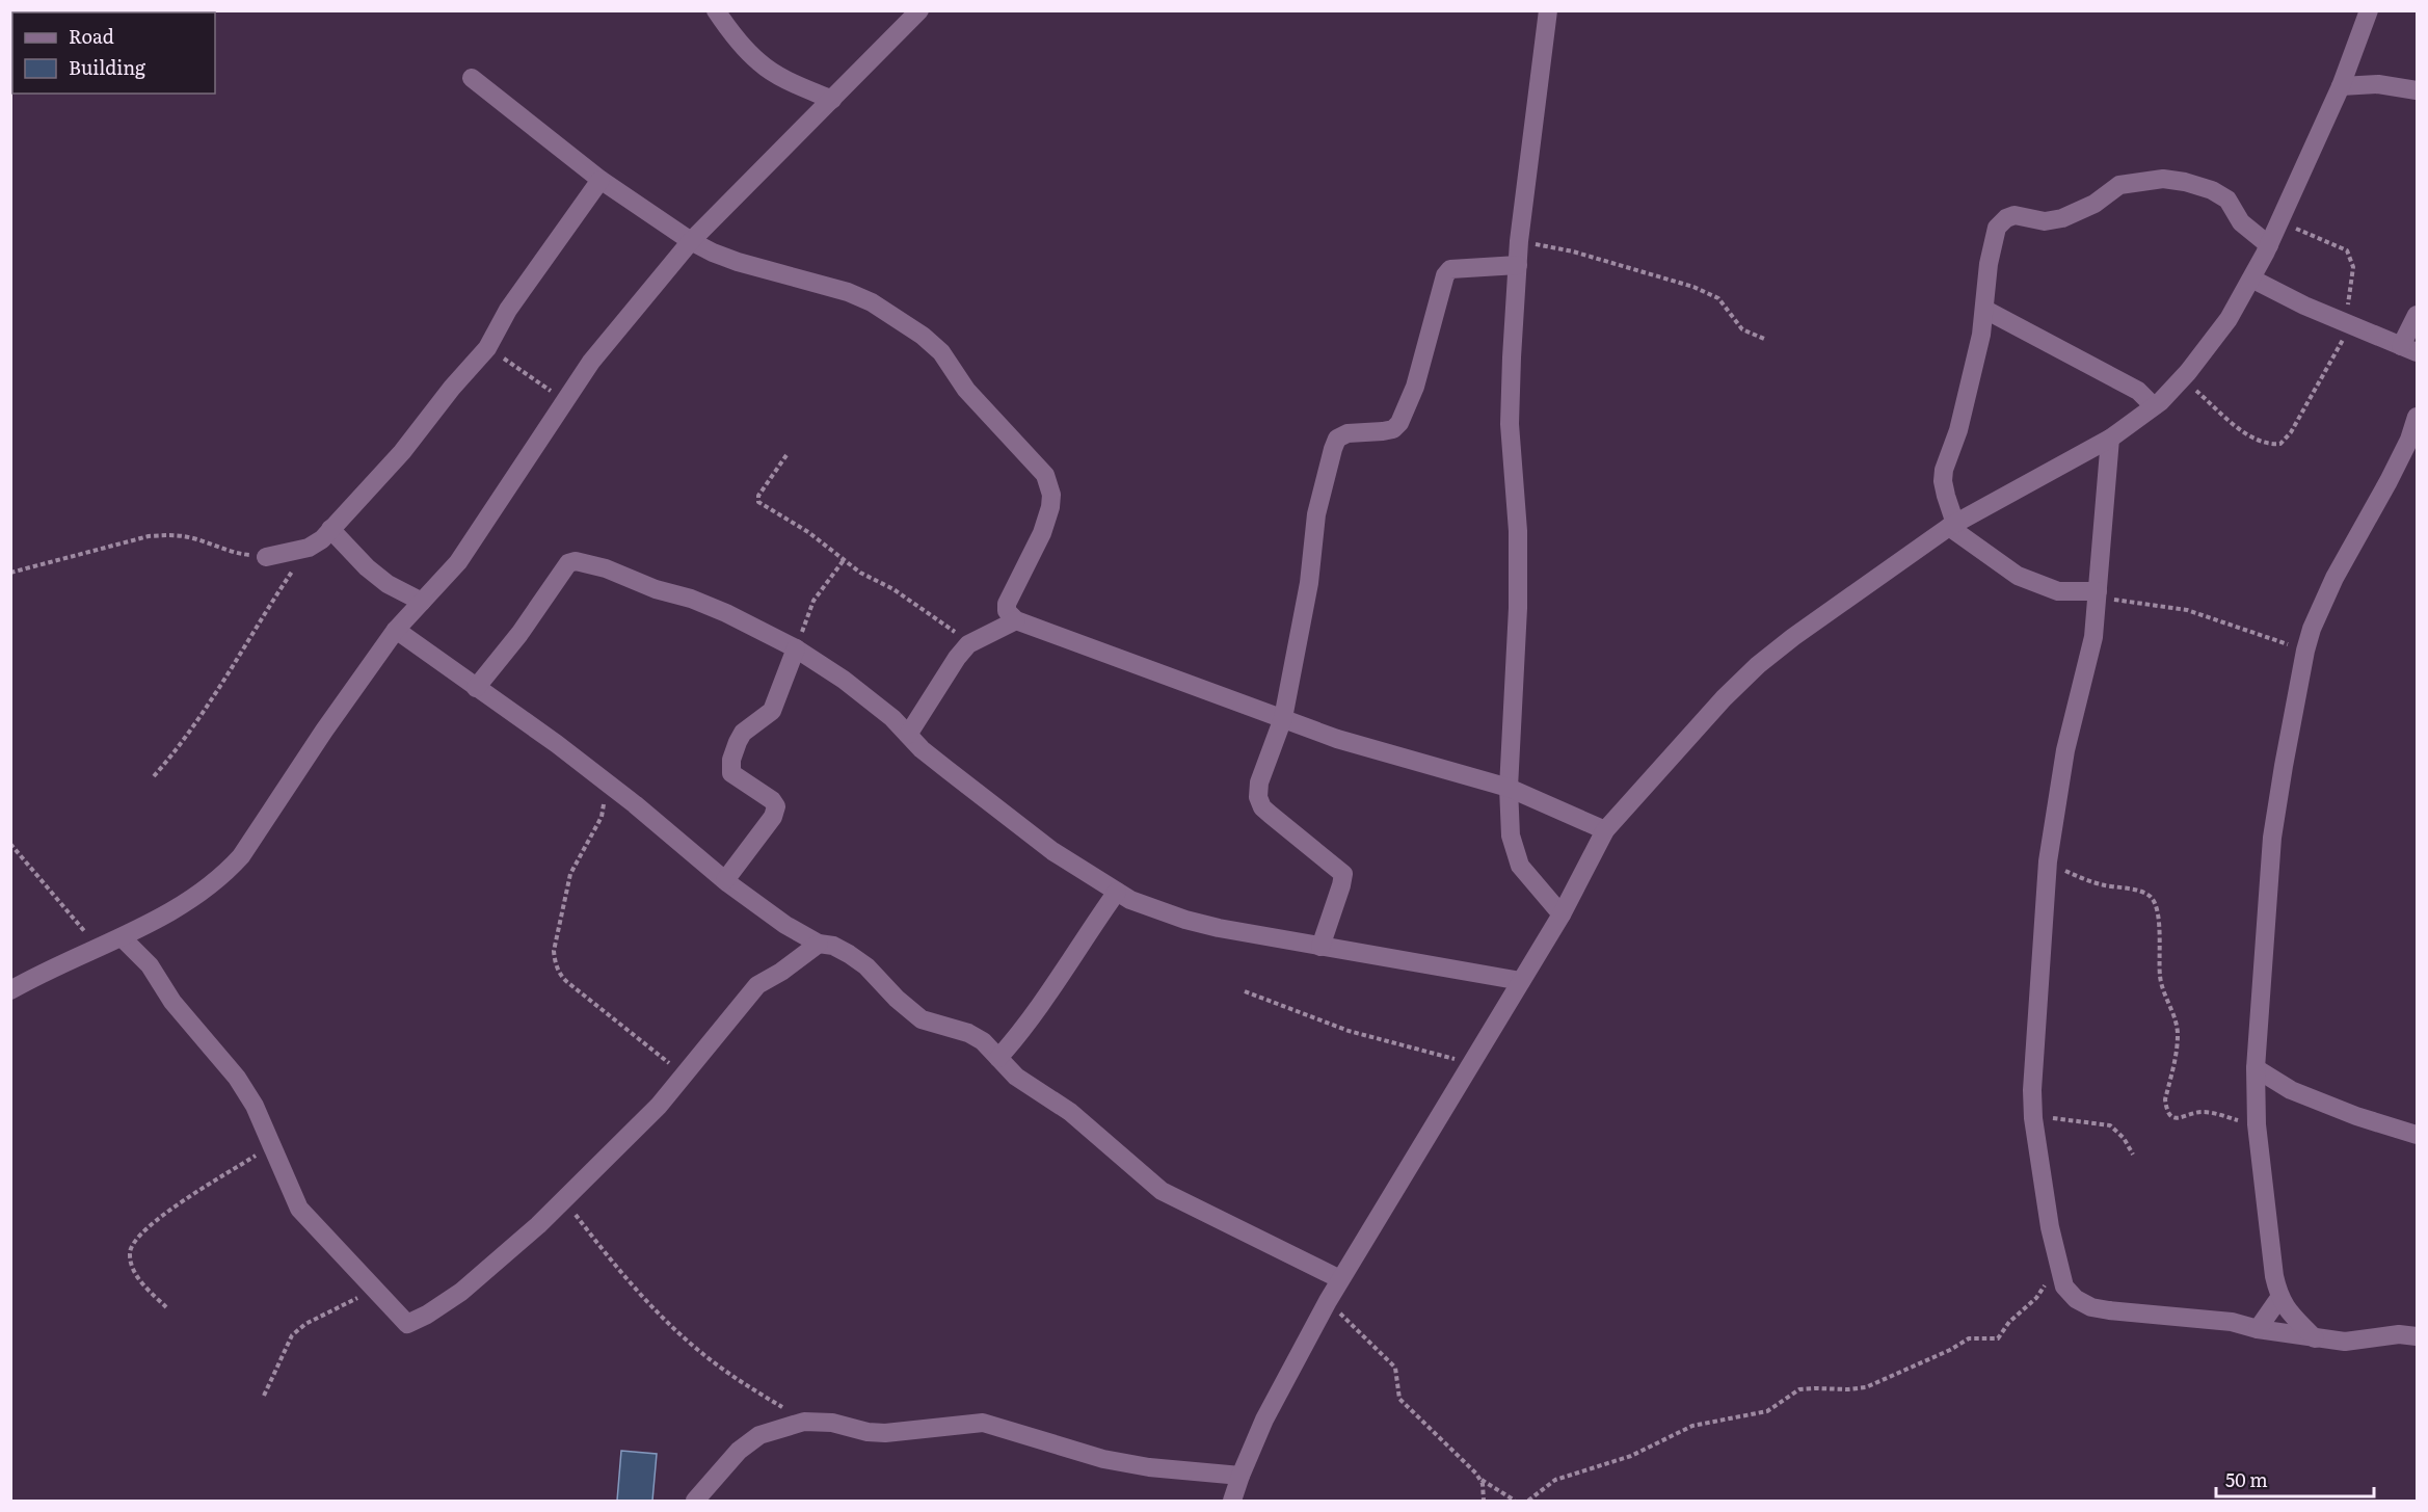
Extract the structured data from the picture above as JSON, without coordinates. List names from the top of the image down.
{
  "legend": ["Road", "Building"],
  "scale_bar": "50 m"
}
